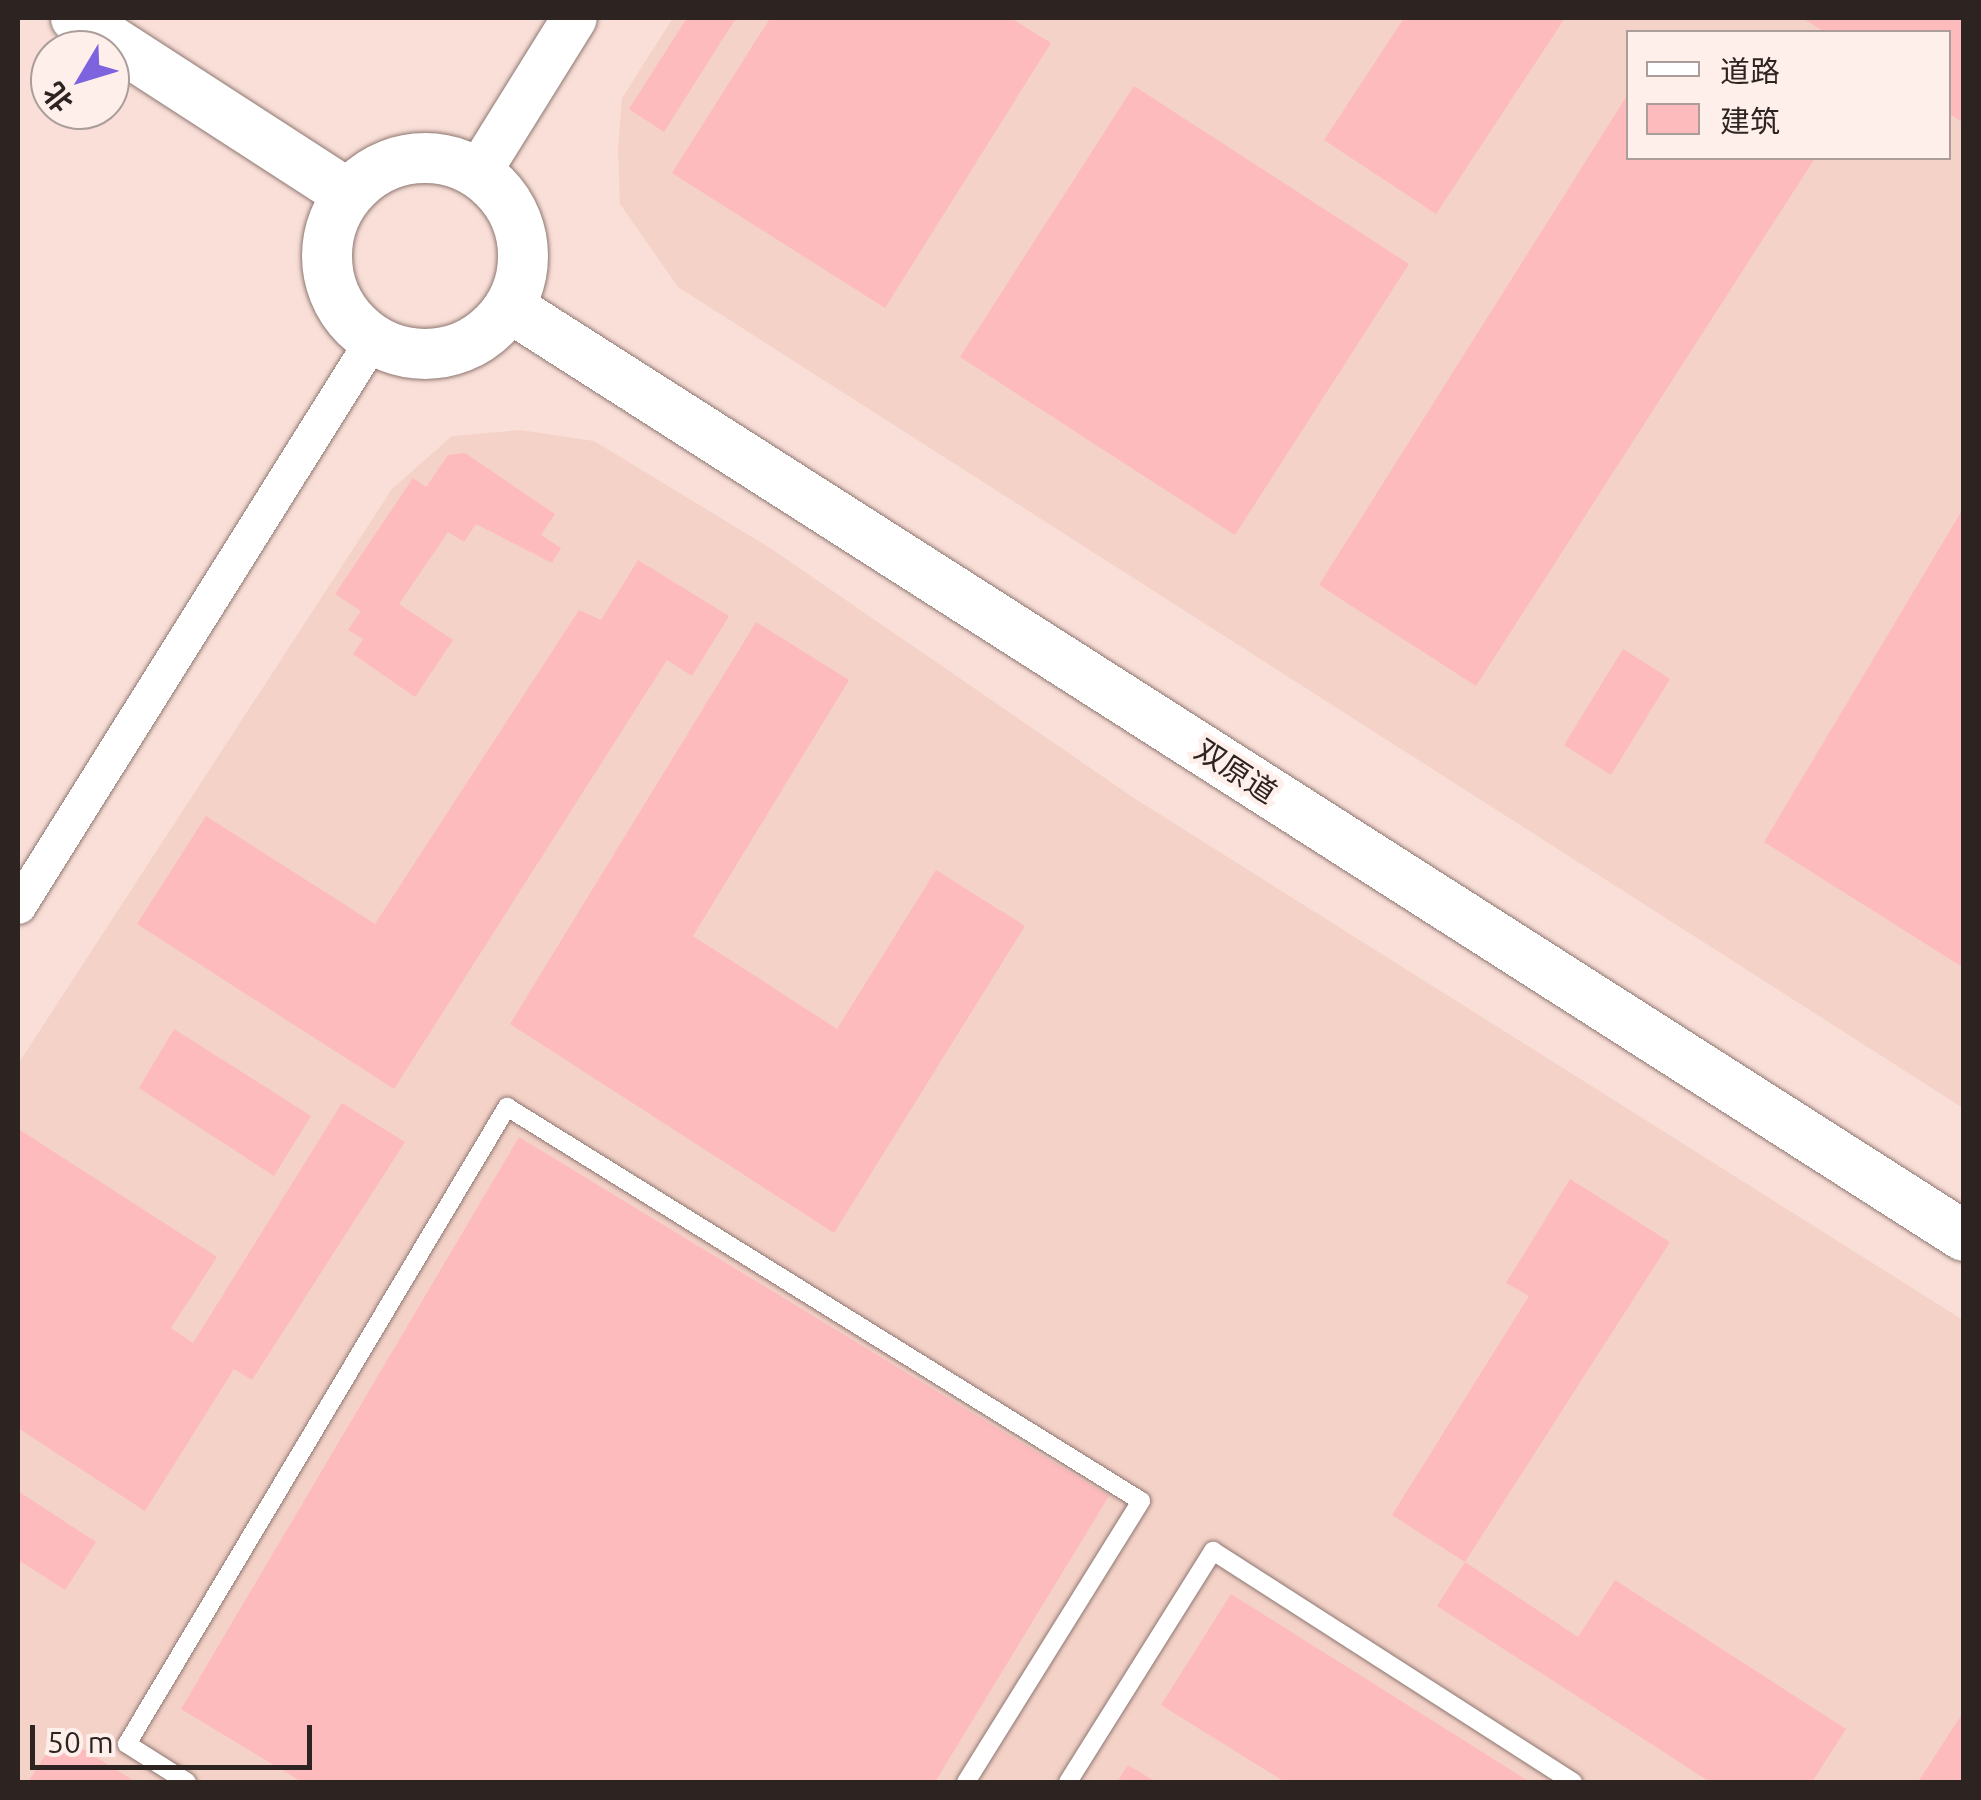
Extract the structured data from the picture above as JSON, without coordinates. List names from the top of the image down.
{
  "streets": {
    "main road": ["双原道"]
  },
  "legend": ["道路", "建筑"],
  "scale_bar": "50 m",
  "north": "bottom left"
}
